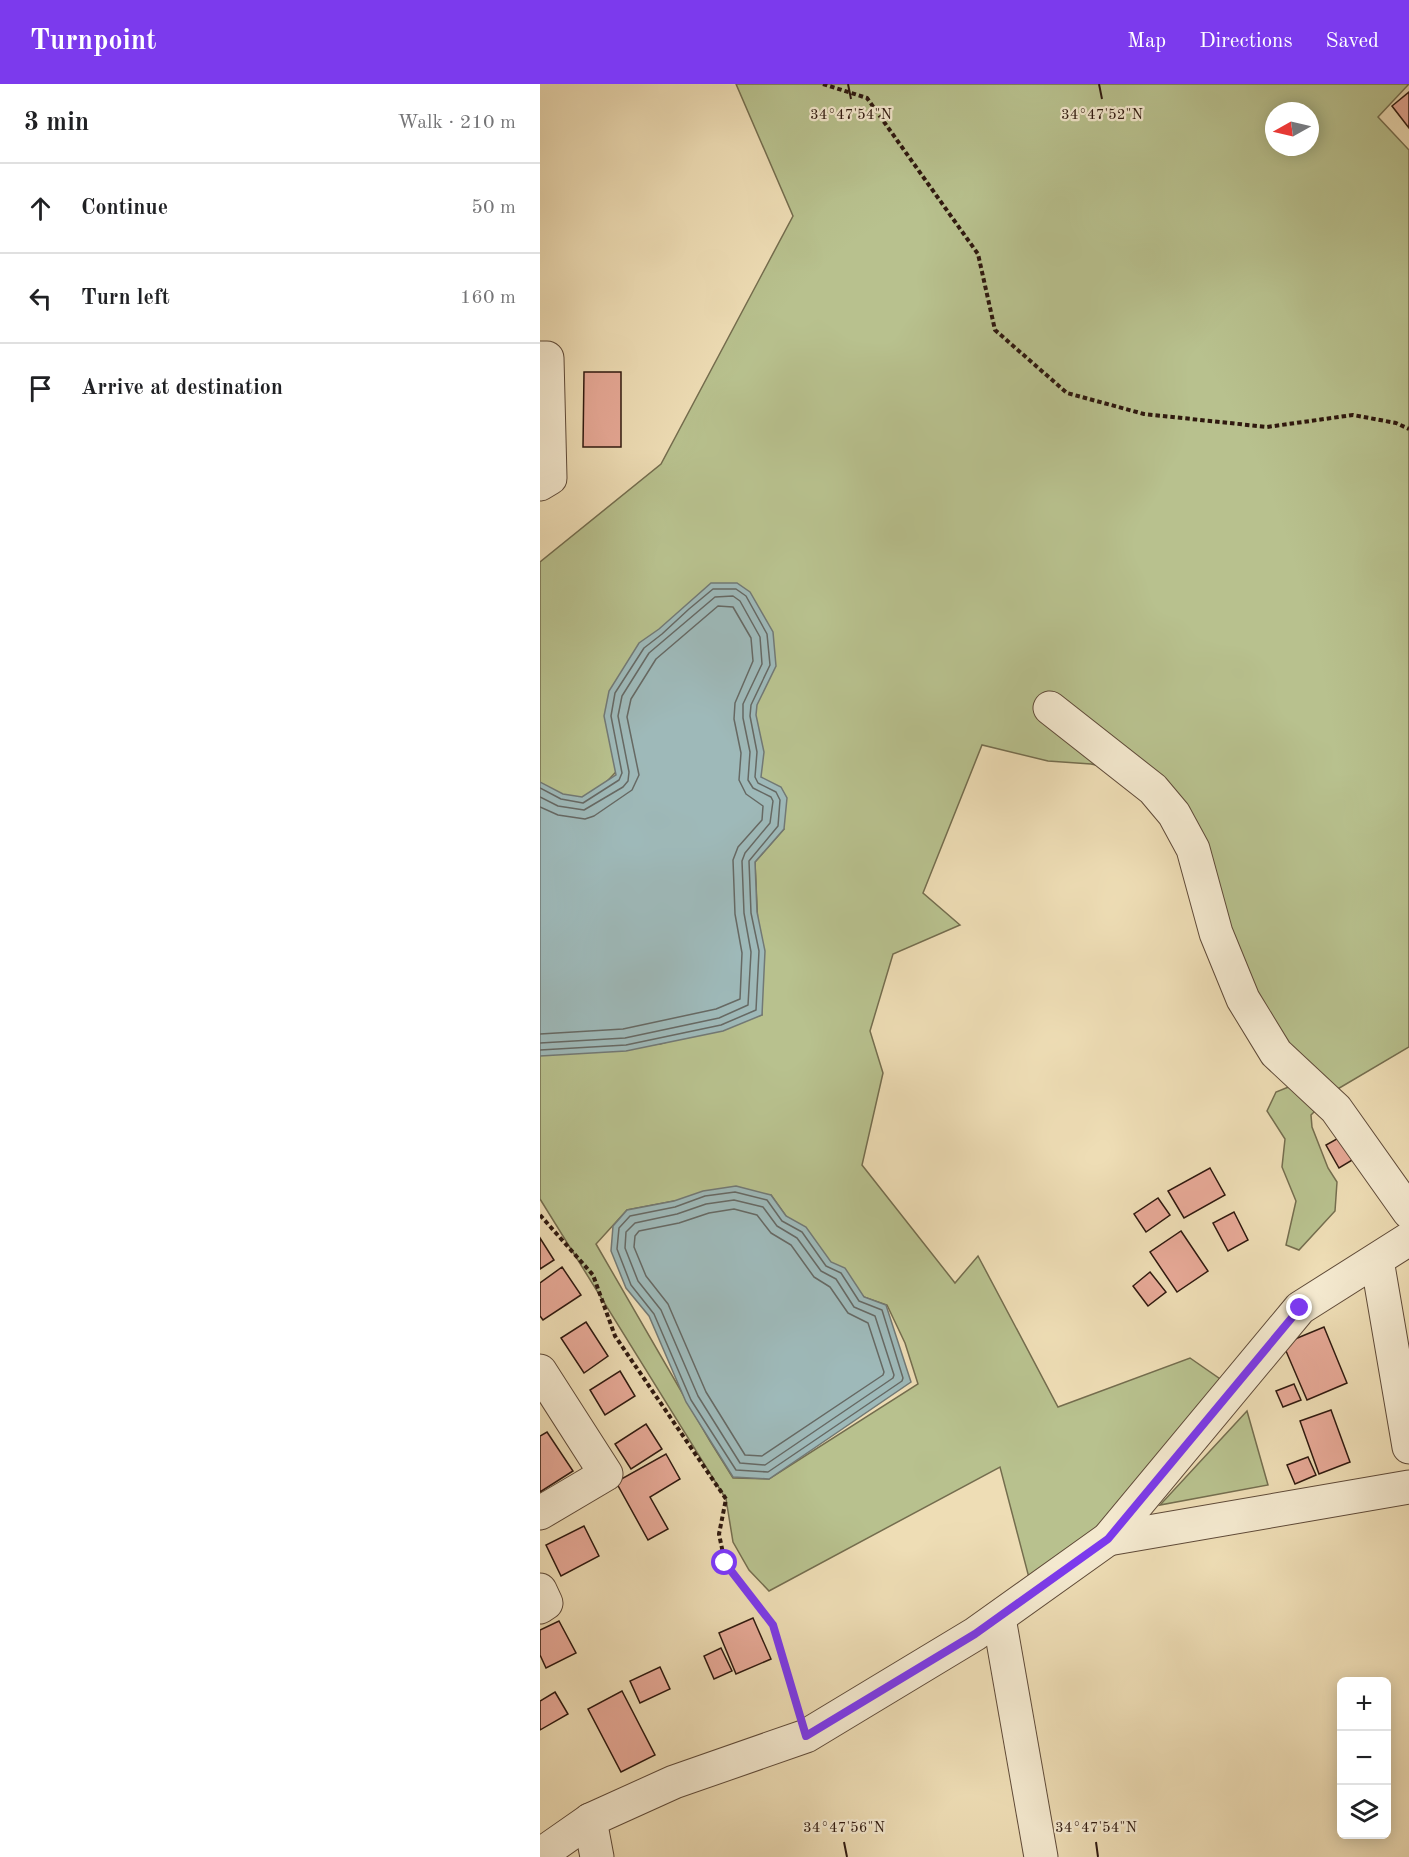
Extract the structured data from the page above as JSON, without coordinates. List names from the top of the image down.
{
  "north": "left",
  "page": {
    "header": "Turnpoint",
    "nav": ["Map", "Directions", "Saved"],
    "heading": ["3 min", "Walk · 210 m"],
    "list": [
      ["Continue", "50 m"],
      ["Turn left", "160 m"],
      "Arrive at destination"
    ],
    "map_buttons": ["+", "−"]
  },
  "coordinates": ["34°47'54\"N", "34°47'52\"N", "34°47'56\"N"]
}
